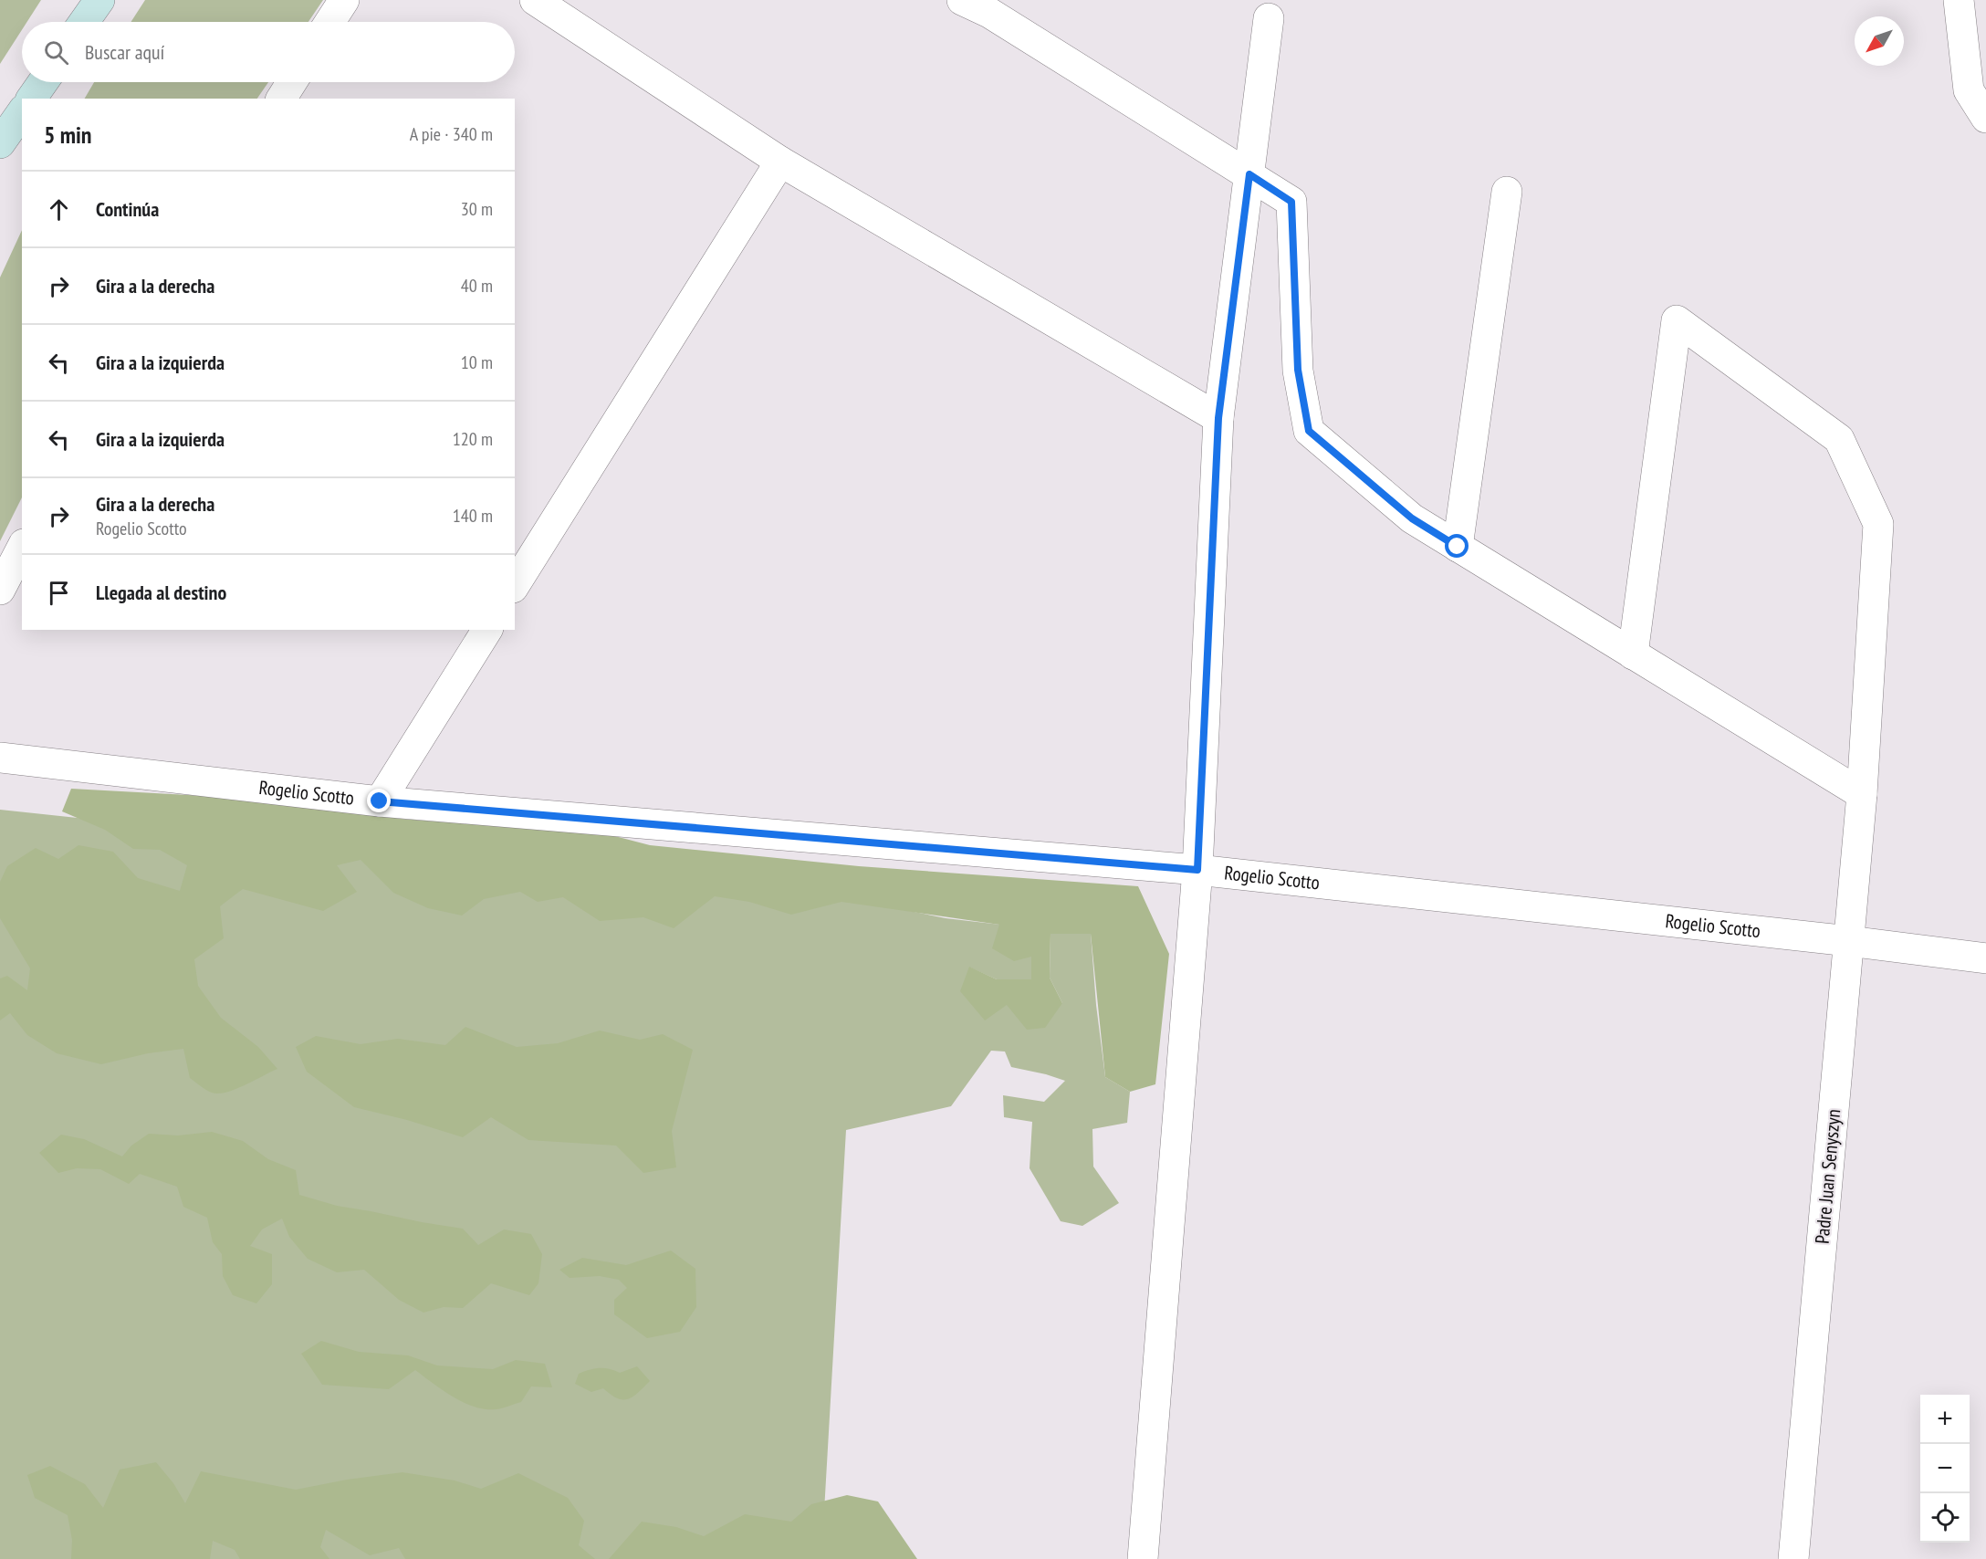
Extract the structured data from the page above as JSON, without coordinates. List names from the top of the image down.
{
  "streets": {
    "street": ["Rogelio Scotto", "Padre Juan Senyszyn"]
  },
  "crossings": [
    ["Rogelio Scotto", "Padre Juan Senyszyn"]
  ],
  "north": "bottom left",
  "page": {
    "search": "Buscar aquí",
    "heading": ["5 min", "A pie · 340 m"],
    "list": [
      ["Continúa", "30 m"],
      ["Gira a la derecha", "40 m"],
      ["Gira a la izquierda", "10 m"],
      ["Gira a la izquierda", "120 m"],
      ["Gira a la derecha", "Rogelio Scotto", "140 m"],
      "Llegada al destino"
    ],
    "map_buttons": ["+", "−"]
  }
}
